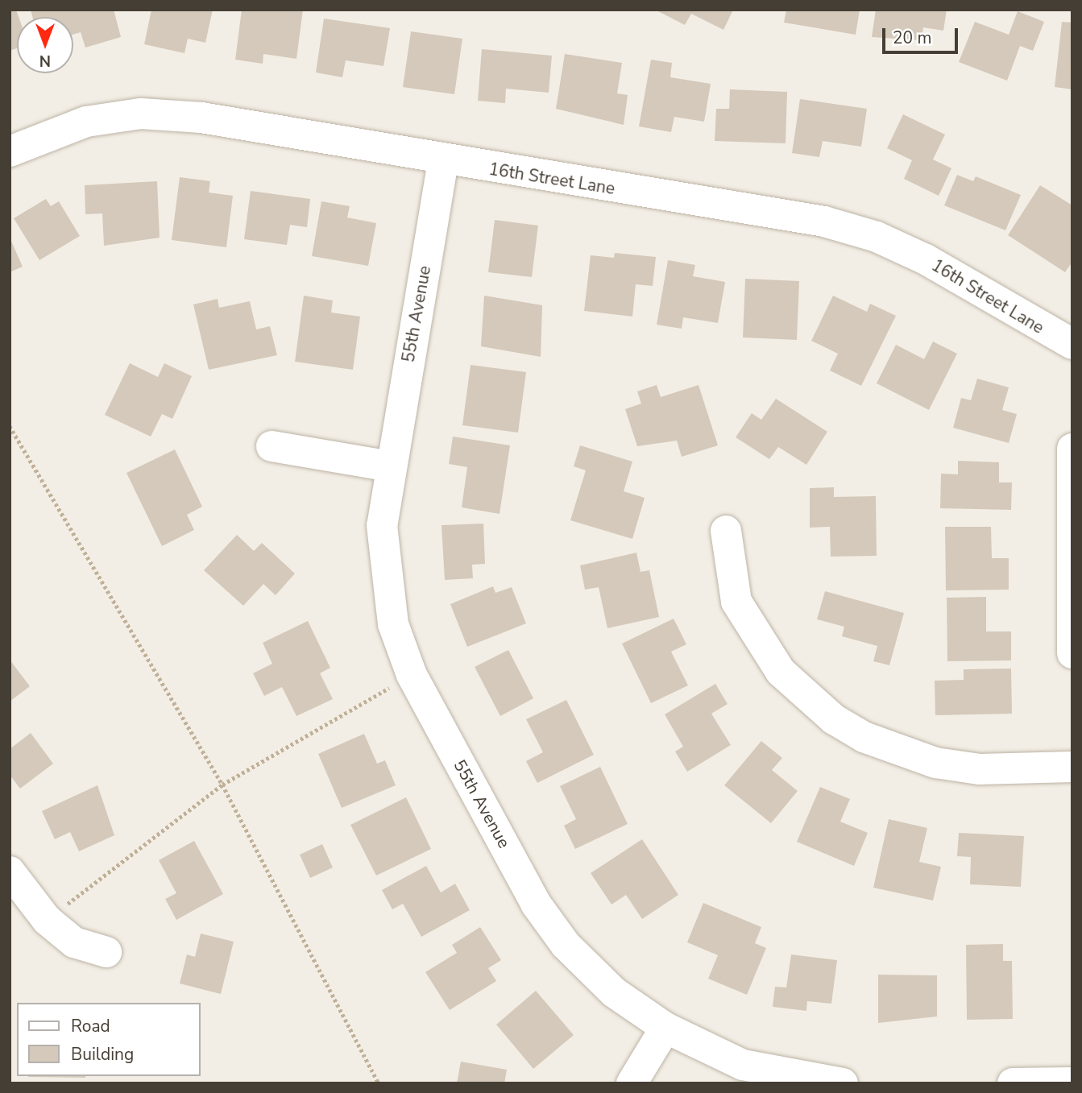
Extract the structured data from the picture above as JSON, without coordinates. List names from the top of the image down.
{
  "streets": {
    "street": ["16th Street Lane", "55th Avenue"]
  },
  "crossings": [
    ["16th Street Lane", "55th Avenue"]
  ],
  "legend": ["Road", "Building"],
  "scale_bar": "20 m",
  "north": "bottom"
}
